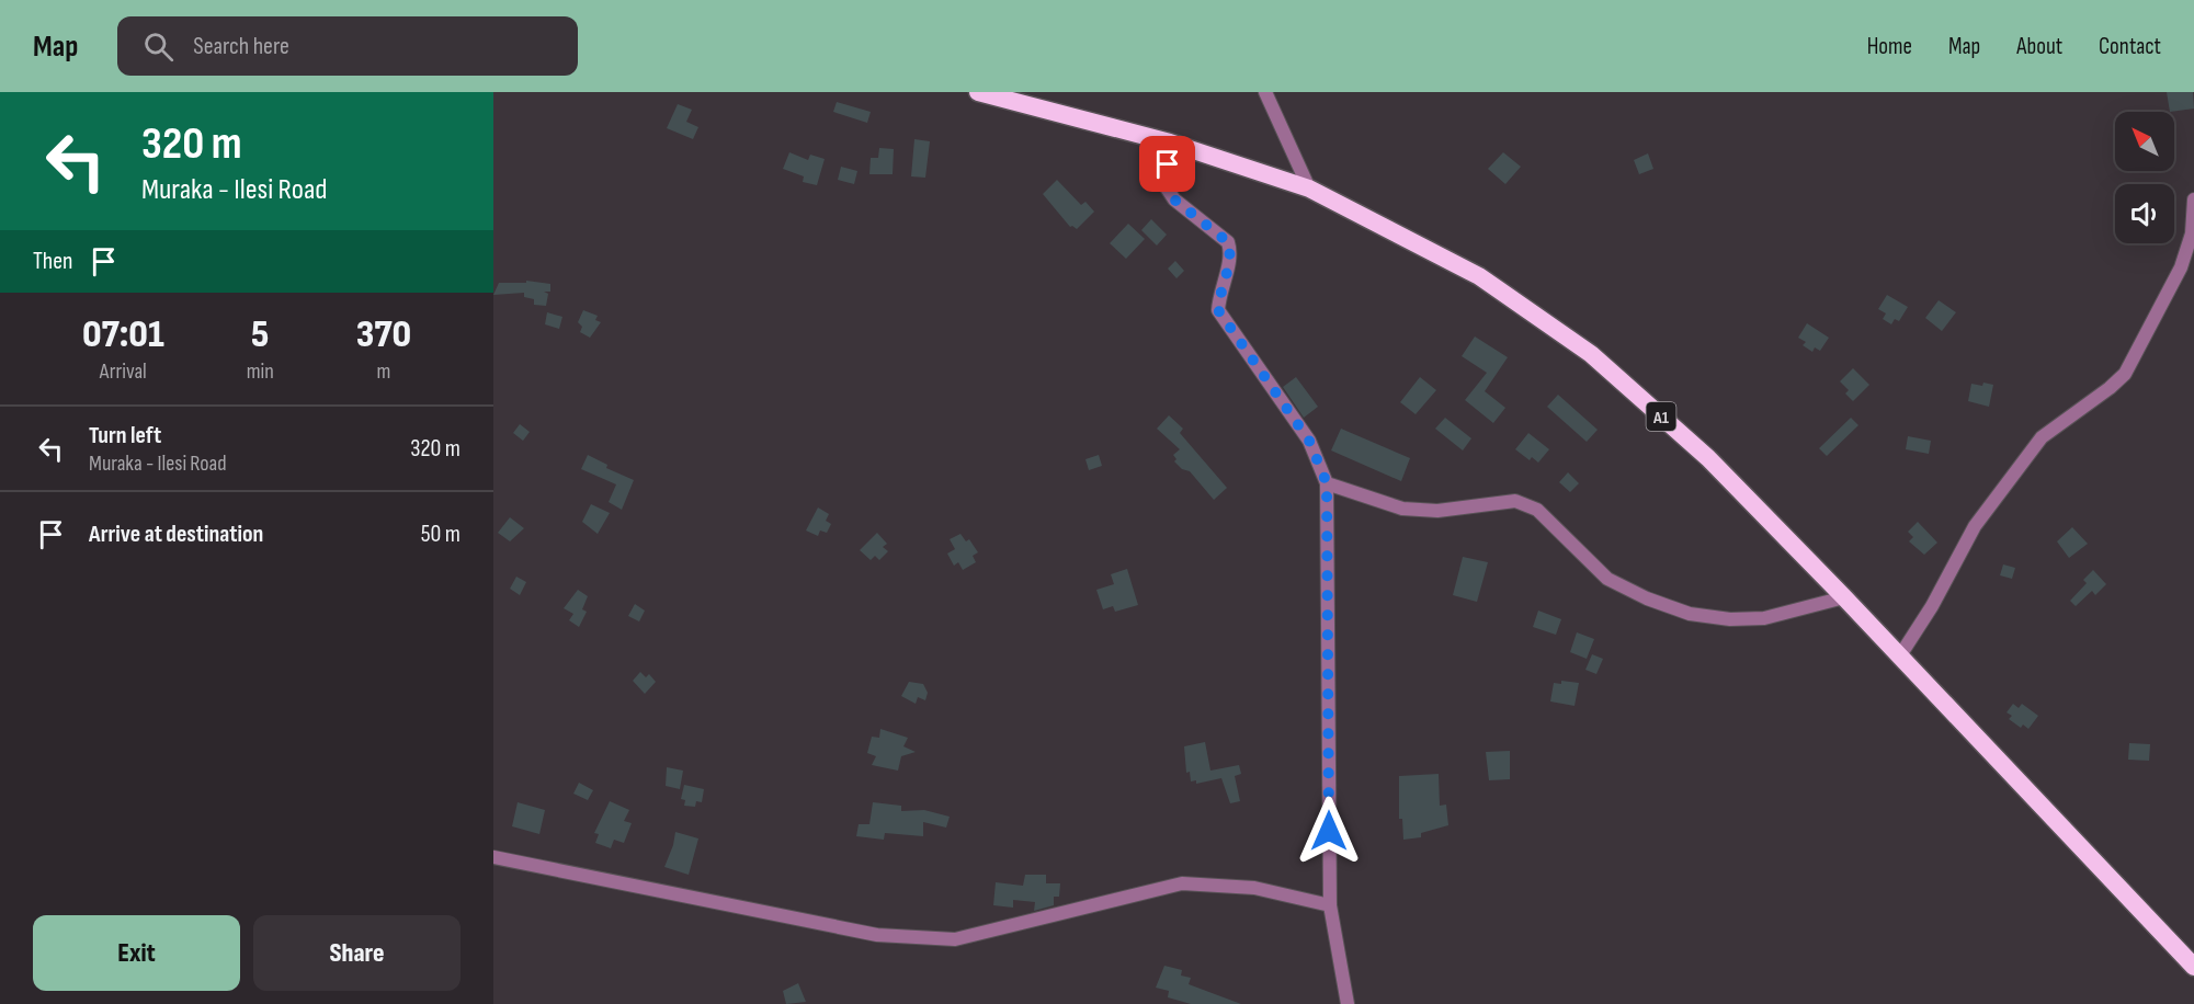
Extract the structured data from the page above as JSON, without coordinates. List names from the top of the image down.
{
  "streets": {
    "highway": ["A1"]
  },
  "north": "top left",
  "page": {
    "header": "Map",
    "search": "Search here",
    "nav": [
      "Home",
      "Map",
      "About",
      "Contact"
    ],
    "turn": ["320 m", "Muraka - Ilesi Road"],
    "then": "Then",
    "eta": [
      "07:01",
      "Arrival",
      "5",
      "min",
      "370",
      "m"
    ],
    "list": [
      {
        "name": "Turn left",
        "note": "Muraka - Ilesi Road",
        "value": "320 m"
      },
      {
        "name": "Arrive at destination",
        "value": "50 m"
      }
    ],
    "buttons": ["Exit", "Share"]
  }
}
